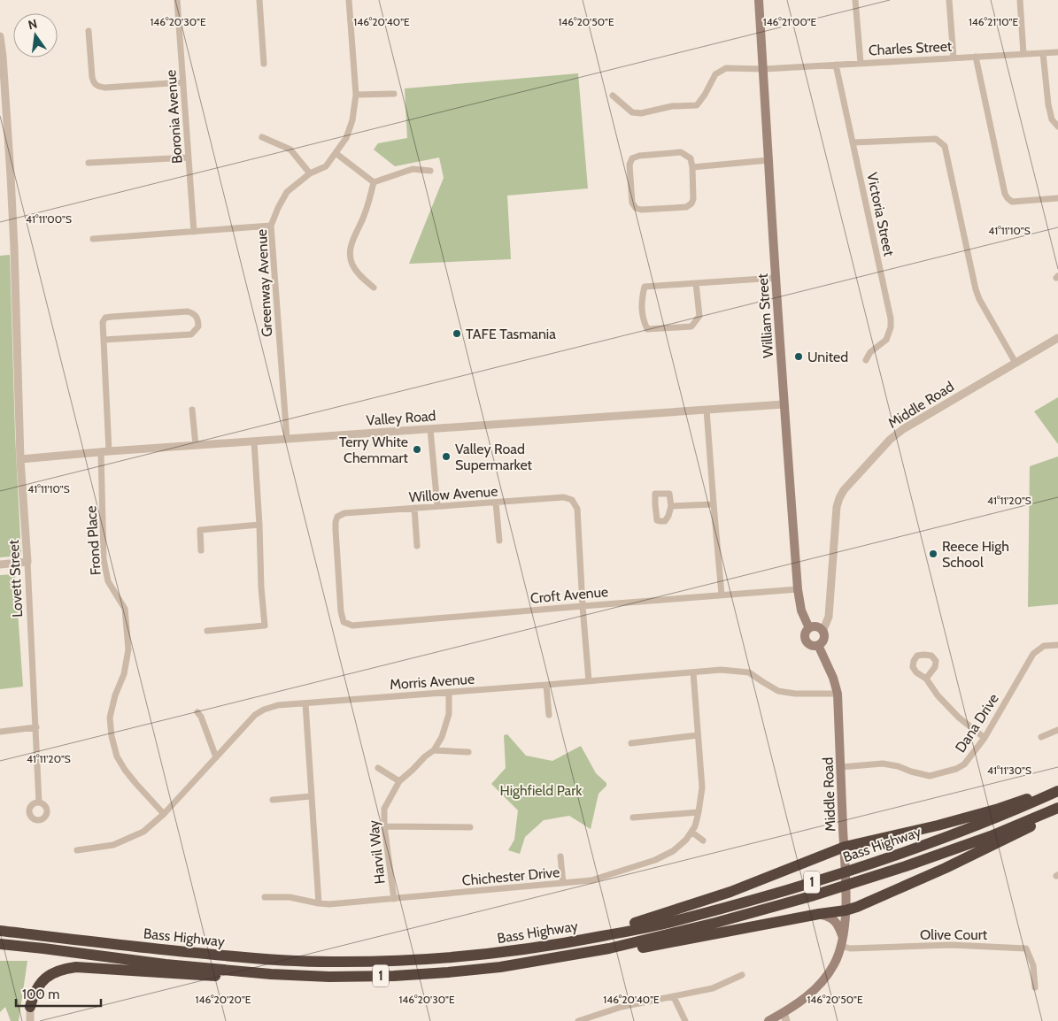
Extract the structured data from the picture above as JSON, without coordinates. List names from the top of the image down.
{
  "streets": {
    "highway": ["Bass Highway", "1"],
    "main road": ["William Street", "Middle Road"],
    "street": [
      "Charles Street",
      "Boronia Avenue",
      "Victoria Street",
      "Greenway Avenue",
      "Valley Road",
      "Willow Avenue",
      "Frond Place",
      "Lovett Street",
      "Croft Avenue",
      "Morris Avenue",
      "Dana Drive",
      "Harvil Way",
      "Chichester Drive",
      "Olive Court"
    ]
  },
  "crossings": [
    ["Charles Street", "Victoria Street"],
    ["Charles Street", "William Street"],
    ["Greenway Avenue", "Valley Road"],
    ["William Street", "Middle Road"],
    ["William Street", "Valley Road"],
    ["William Street", "Croft Avenue"],
    ["Middle Road", "Morris Avenue"],
    ["Middle Road", "Dana Drive"],
    ["Middle Road", "Olive Court"],
    ["Valley Road", "Frond Place"],
    ["Valley Road", "Lovett Street"],
    ["Willow Avenue", "Croft Avenue"],
    ["Frond Place", "Morris Avenue"],
    ["Morris Avenue", "Harvil Way"],
    ["Morris Avenue", "Chichester Drive"],
    ["Harvil Way", "Chichester Drive"]
  ],
  "parks": ["Highfield Park"],
  "places": [
    "TAFE Tasmania",
    "United",
    "Terry White Chemmart",
    "Valley Road Supermarket",
    "Reece High School"
  ],
  "scale_bar": "100 m",
  "north": "top",
  "coordinates": [
    "146°20'30\"E",
    "146°20'40\"E",
    "146°20'50\"E",
    "146°21'00\"E",
    "146°21'10\"E",
    "41°11'00\"S",
    "41°11'10\"S",
    "41°11'20\"S",
    "41°11'30\"S",
    "146°20'20\"E"
  ]
}
